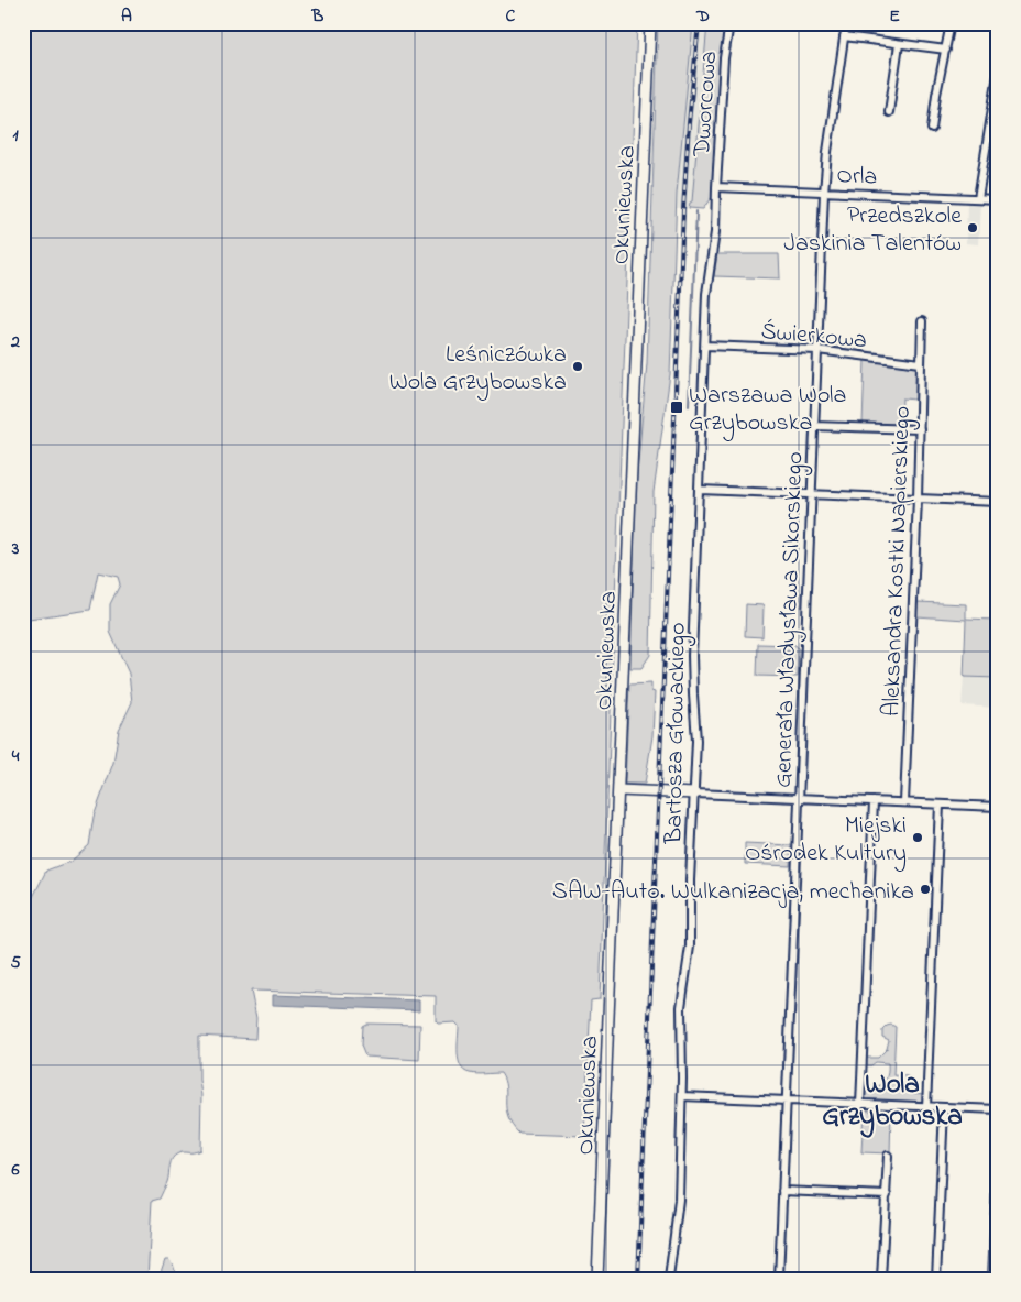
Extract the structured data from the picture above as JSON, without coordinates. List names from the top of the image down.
{
  "streets": {
    "main road": ["Okuniewska"],
    "street": [
      "Dworcowa",
      "Orla",
      "Świerkowa",
      "Aleksandra Kostki Napierskiego",
      "Generała Władysława Sikorskiego",
      "Bartosza Głowackiego"
    ]
  },
  "crossings": [
    ["Dworcowa", "Orla"],
    ["Dworcowa", "Bartosza Głowackiego"],
    ["Orla", "Generała Władysława Sikorskiego"],
    ["Orla", "Bartosza Głowackiego"],
    ["Świerkowa", "Aleksandra Kostki Napierskiego"],
    ["Świerkowa", "Generała Władysława Sikorskiego"],
    ["Świerkowa", "Bartosza Głowackiego"]
  ],
  "districts": ["Wola Grzybowska"],
  "places": {
    "other": [
      "Przedszkole Jaskinia Talentów",
      "Leśniczówka Wola Grzybowska",
      "Miejski Ośrodek Kultury",
      "SAW-Auto. Wulkanizacja, mechanika"
    ],
    "transit": ["Warszawa Wola Grzybowska"]
  },
  "grid": {
    "columns": [
      "A",
      "B",
      "C",
      "D",
      "E"
    ],
    "rows": [
      "1",
      "2",
      "3",
      "4",
      "5",
      "6"
    ]
  }
}
